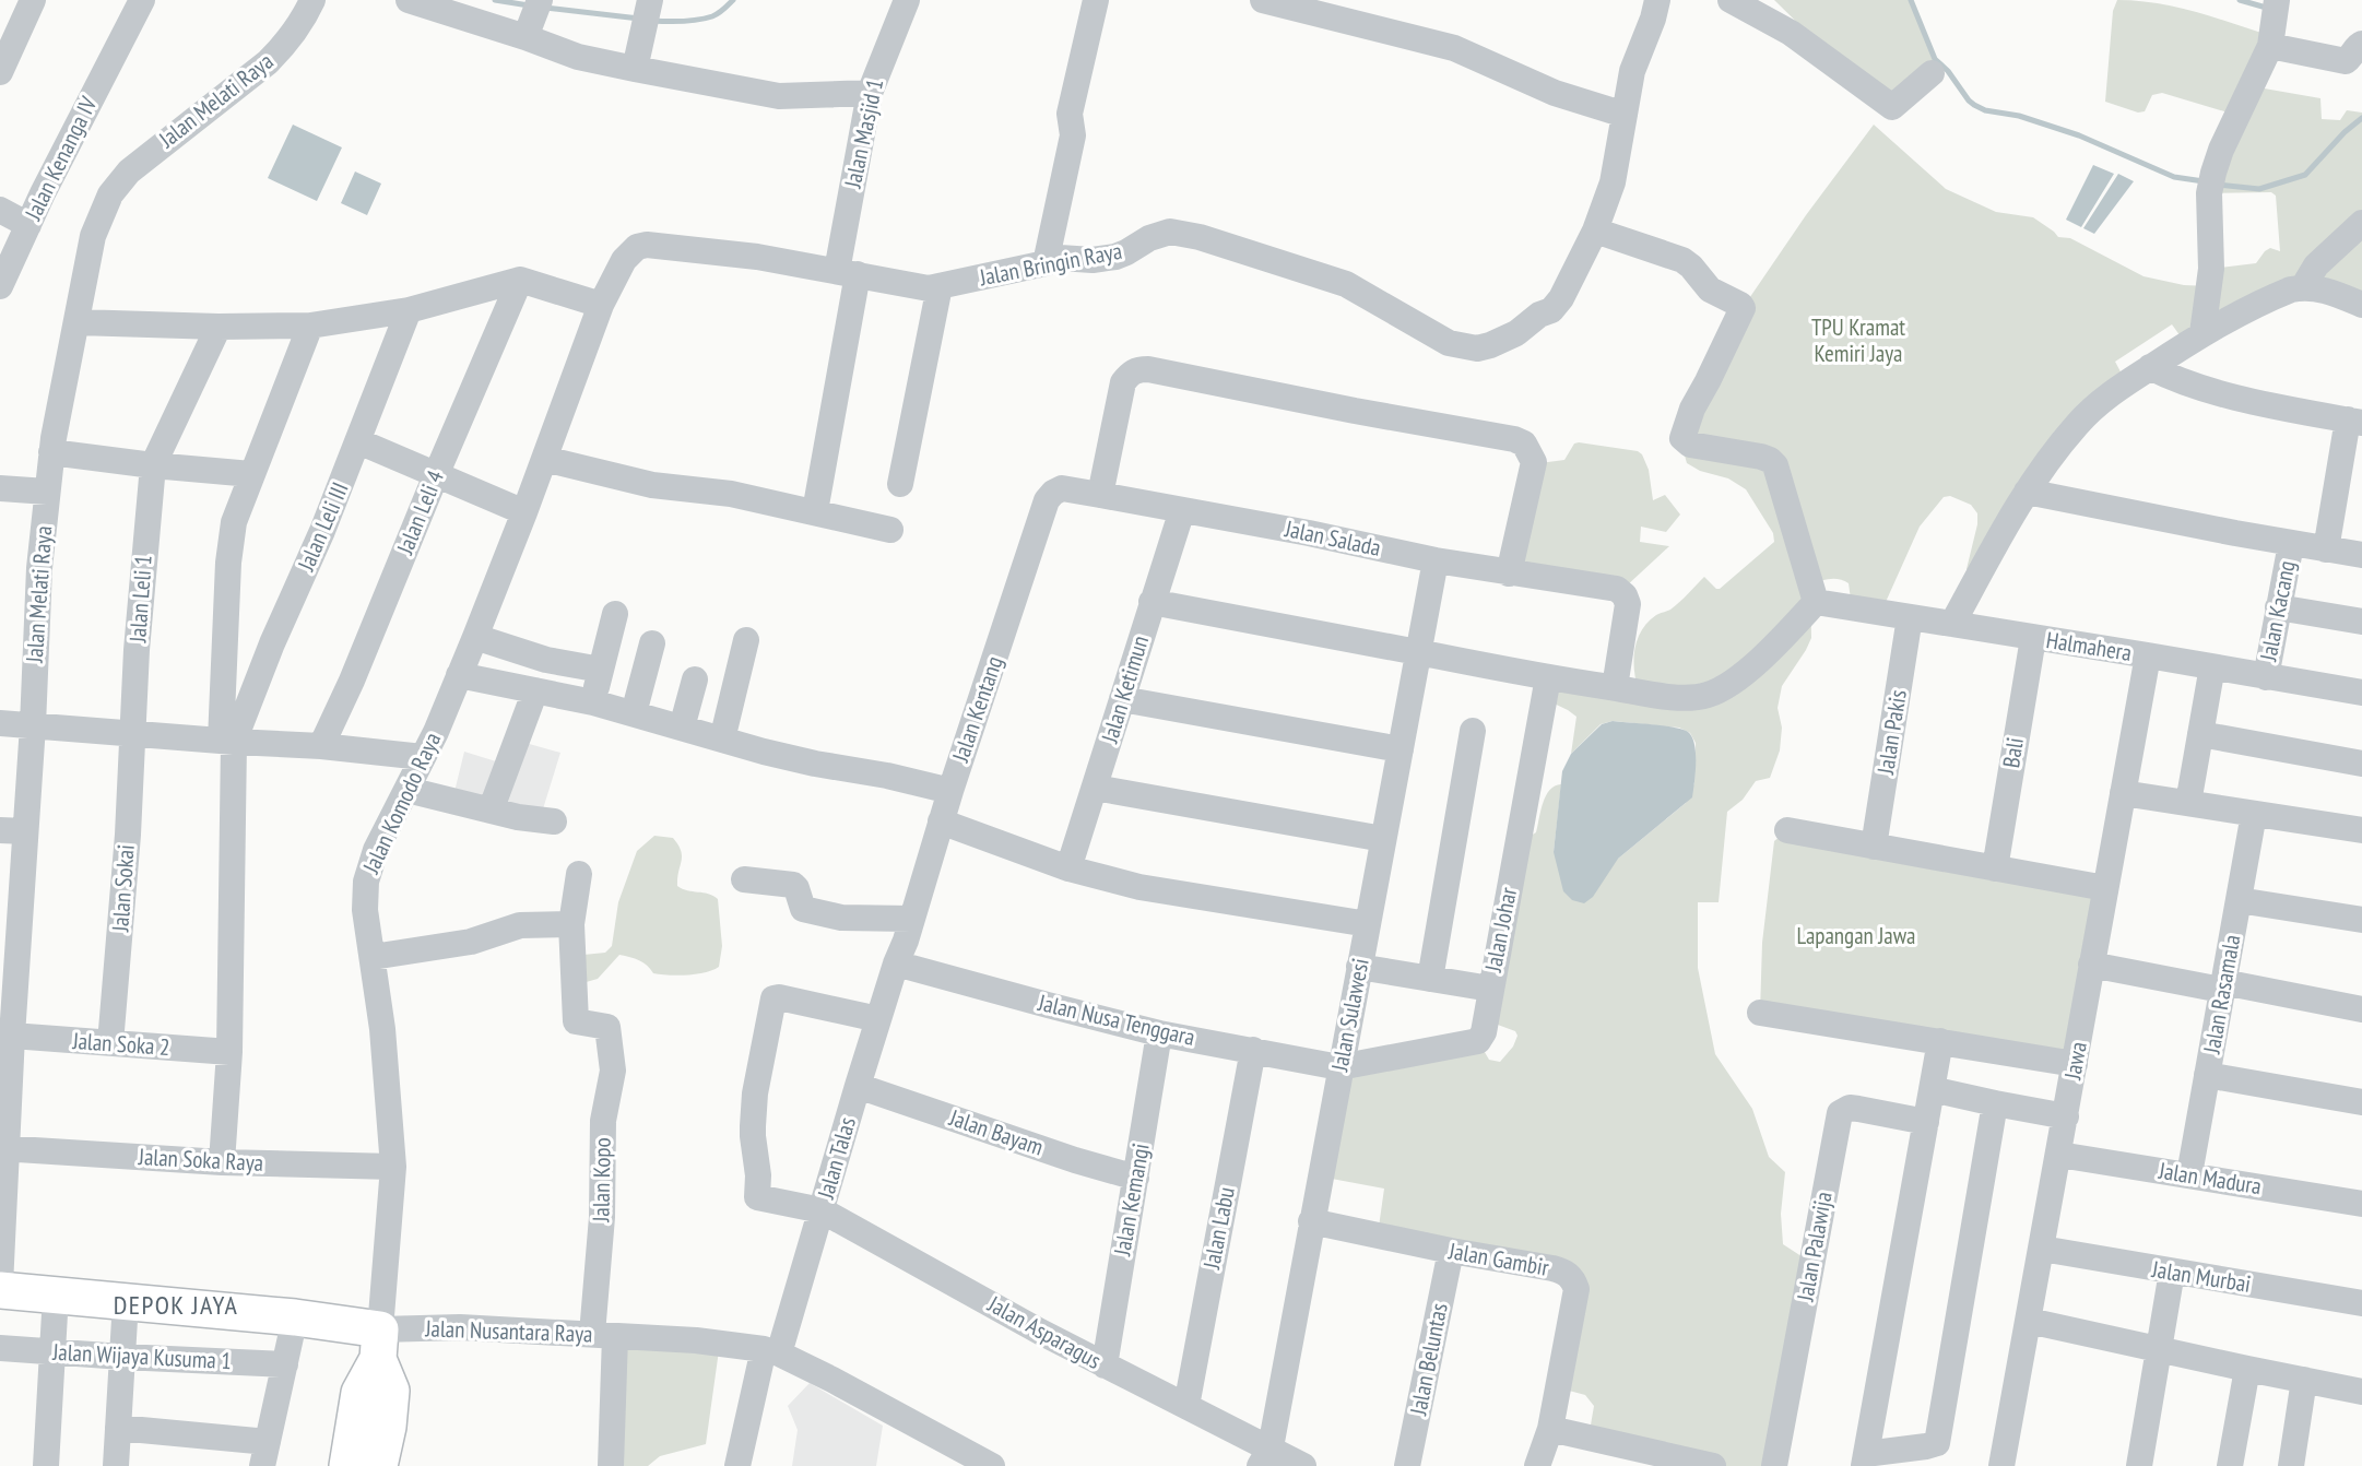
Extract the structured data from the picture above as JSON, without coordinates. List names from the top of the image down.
{
  "streets": {
    "highway": ["Jalan Nusantara Raya"],
    "street": [
      "Jalan Melati Raya",
      "Jalan Masjid 1",
      "Jalan Kenanga IV",
      "Jalan Bringin Raya",
      "Jalan Leli 4",
      "Jalan Leli III",
      "Jalan Salada",
      "Jalan Leli 1",
      "Jalan Kacang",
      "Halmahera",
      "Jalan Ketimun",
      "Jalan Kentang",
      "Jalan Pakis",
      "Bali",
      "Jalan Komodo Raya",
      "Jalan Sokai",
      "Jalan Johar",
      "Jalan Rasamala",
      "Jalan Sulawesi",
      "Jalan Nusa Tenggara",
      "Jalan Soka 2",
      "Jawa",
      "Jalan Bayam",
      "Jalan Talas",
      "Jalan Soka Raya",
      "Jalan Madura",
      "Jalan Kopo",
      "Jalan Kemangi",
      "Jalan Labu",
      "Jalan Palawija",
      "Jalan Gambir",
      "Jalan Murbai",
      "Jalan Asparagus",
      "Jalan Wijaya Kusuma 1",
      "Jalan Beluntas"
    ]
  },
  "crossings": [
    ["Jalan Melati Raya", "Jalan Soka 2"],
    ["Jalan Melati Raya", "Jalan Soka Raya"],
    ["Jalan Melati Raya", "Jalan Nusantara Raya"],
    ["Jalan Masjid 1", "Jalan Bringin Raya"],
    ["Jalan Bringin Raya", "Jalan Komodo Raya"],
    ["Jalan Salada", "Jalan Ketimun"],
    ["Jalan Salada", "Jalan Kentang"],
    ["Jalan Salada", "Jalan Sulawesi"],
    ["Jalan Leli 1", "Jalan Sokai"],
    ["Jalan Kacang", "Halmahera"],
    ["Halmahera", "Jalan Pakis"],
    ["Halmahera", "Bali"],
    ["Halmahera", "Jawa"],
    ["Jalan Kentang", "Jalan Nusa Tenggara"],
    ["Jalan Kentang", "Jalan Talas"],
    ["Jalan Komodo Raya", "Jalan Soka Raya"],
    ["Jalan Komodo Raya", "Jalan Nusantara Raya"],
    ["Jalan Sokai", "Jalan Soka 2"],
    ["Jalan Johar", "Jalan Sulawesi"],
    ["Jalan Johar", "Jalan Nusa Tenggara"],
    ["Jalan Rasamala", "Jalan Madura"],
    ["Jalan Sulawesi", "Jalan Nusa Tenggara"],
    ["Jalan Sulawesi", "Jalan Gambir"],
    ["Jalan Sulawesi", "Jalan Asparagus"],
    ["Jalan Nusa Tenggara", "Jalan Talas"],
    ["Jalan Nusa Tenggara", "Jalan Kemangi"],
    ["Jalan Nusa Tenggara", "Jalan Labu"],
    ["Jawa", "Jalan Madura"],
    ["Jawa", "Jalan Murbai"],
    ["Jalan Bayam", "Jalan Talas"],
    ["Jalan Bayam", "Jalan Kemangi"],
    ["Jalan Talas", "Jalan Nusantara Raya"],
    ["Jalan Talas", "Jalan Asparagus"],
    ["Jalan Kopo", "Jalan Nusantara Raya"],
    ["Jalan Kemangi", "Jalan Asparagus"],
    ["Jalan Labu", "Jalan Asparagus"],
    ["Jalan Gambir", "Jalan Beluntas"]
  ],
  "districts": ["DEPOK JAYA"],
  "parks": ["TPU Kramat Kemiri Jaya", "Lapangan Jawa"]
}
